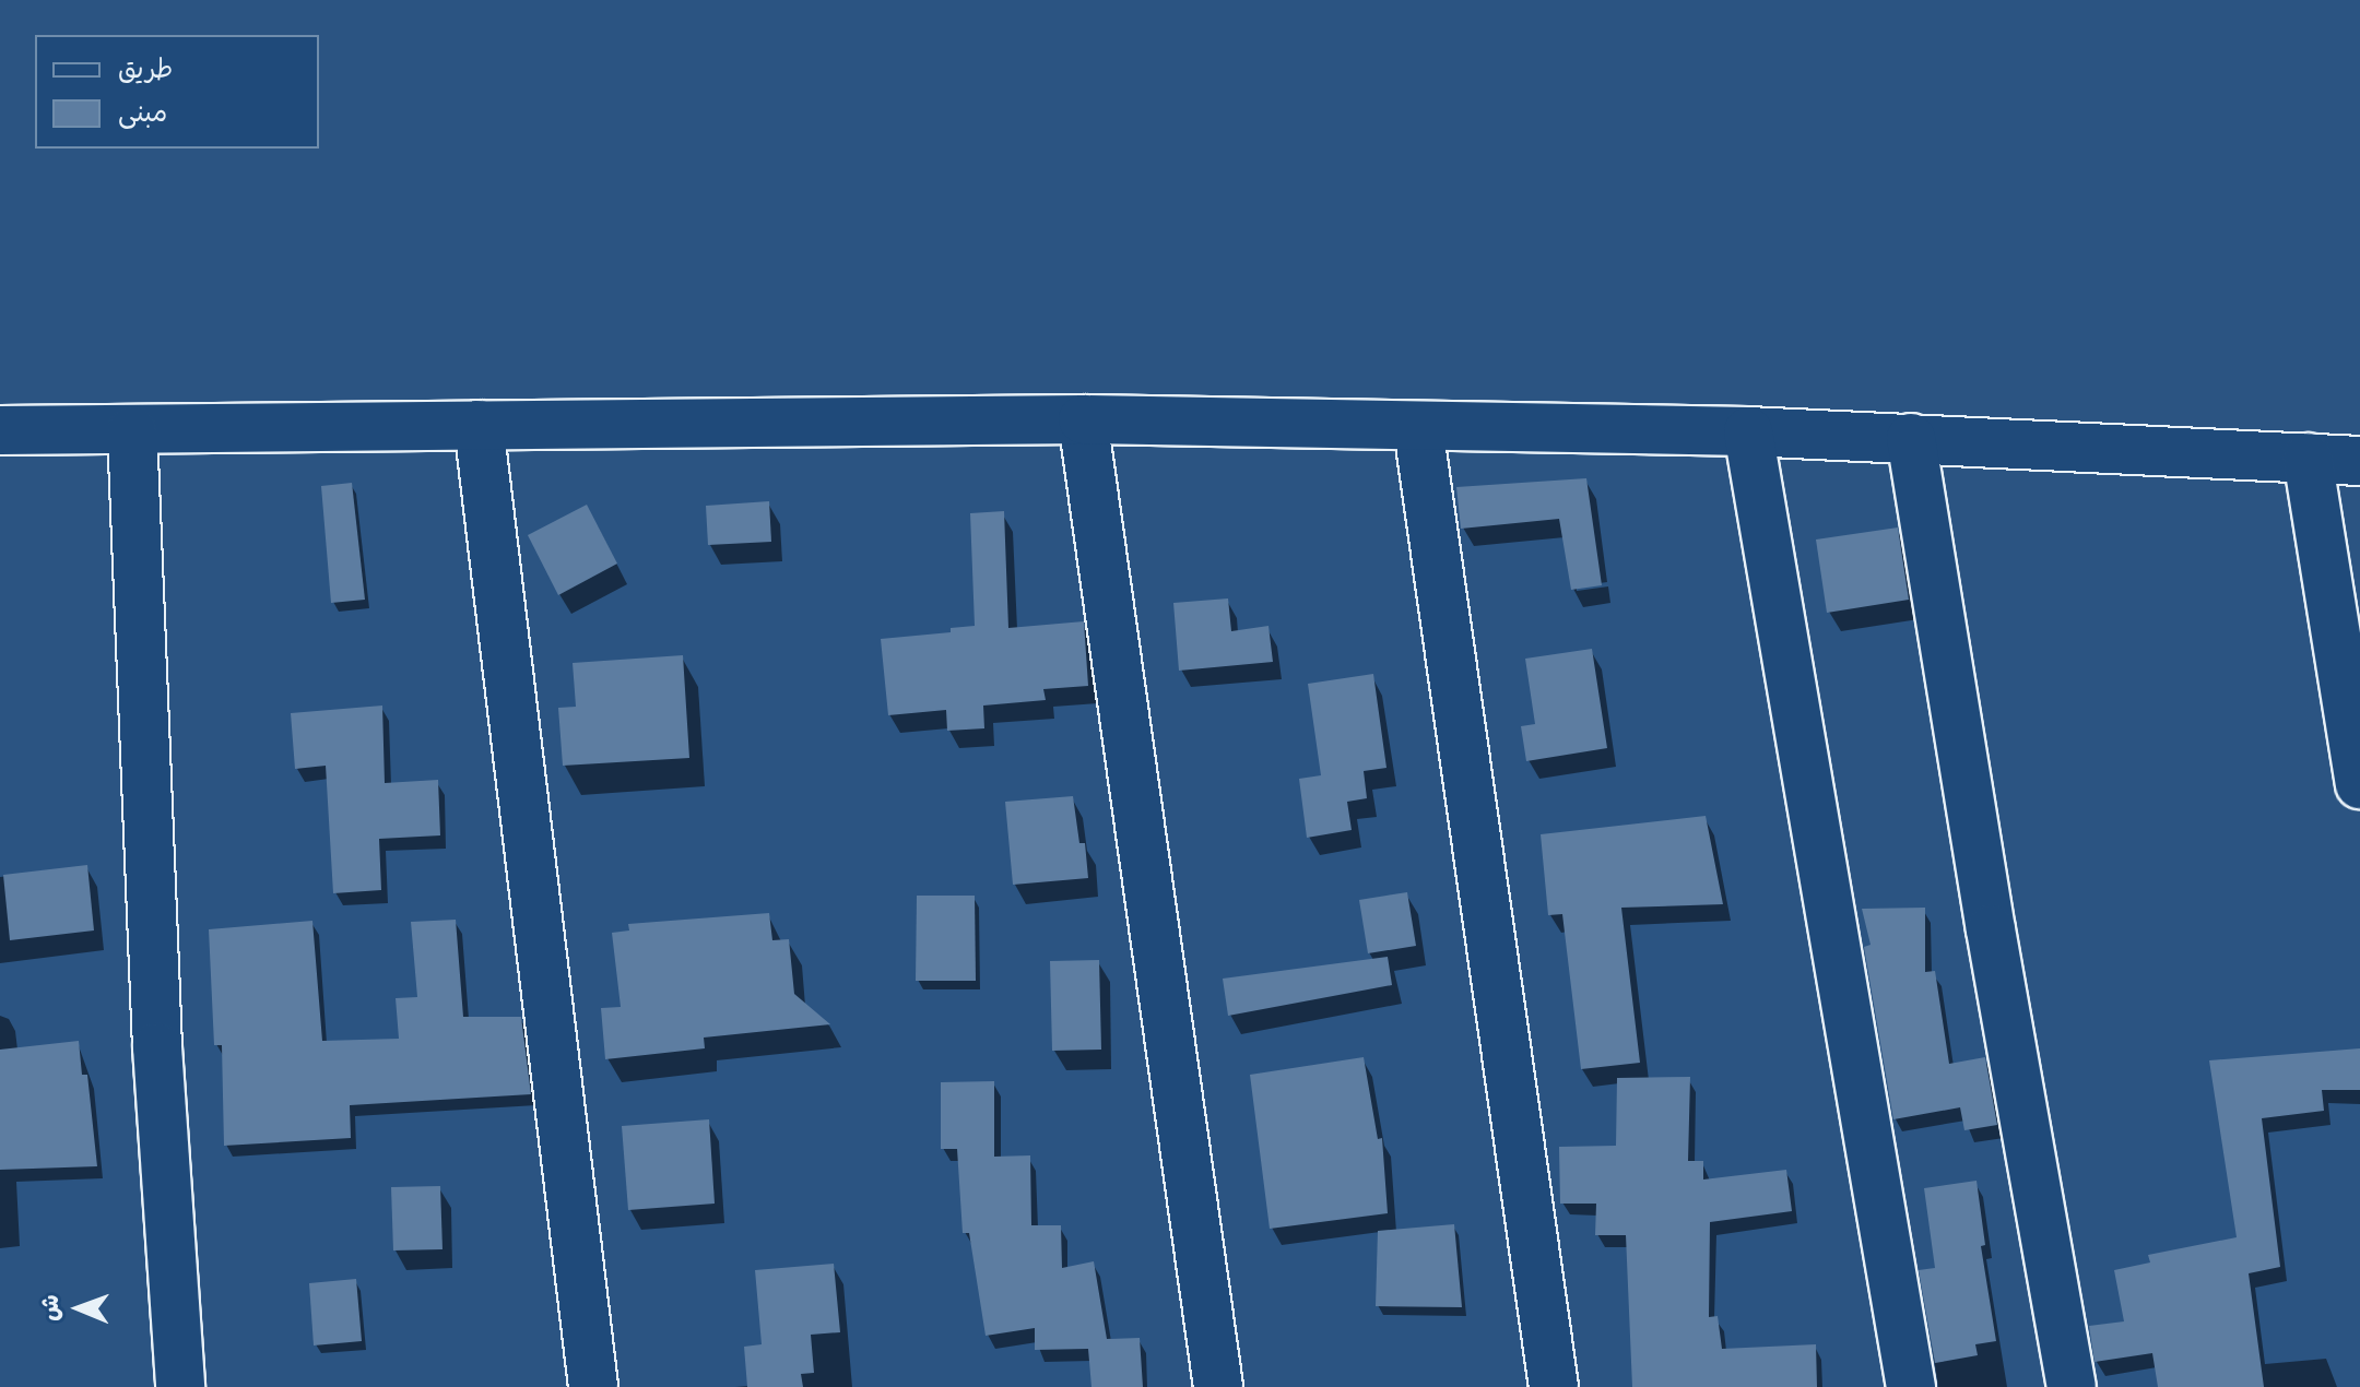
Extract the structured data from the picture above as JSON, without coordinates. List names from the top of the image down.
{
  "legend": ["طريق", "مبنى"],
  "north": "left"
}
